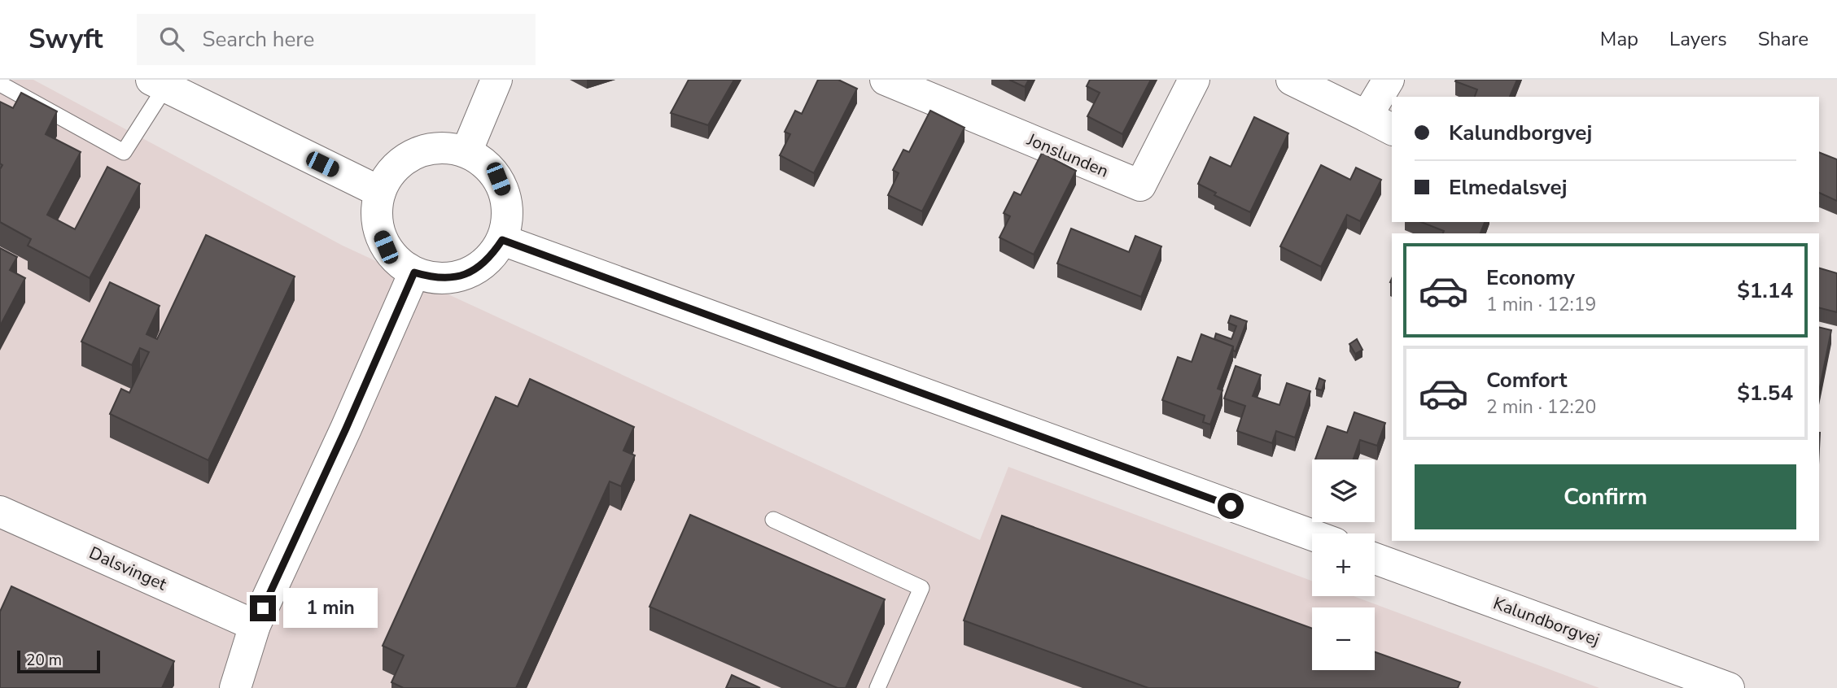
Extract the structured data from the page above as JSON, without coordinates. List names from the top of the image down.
{
  "streets": {
    "street": ["Jonslunden", "Dalsvinget", "Kalundborgvej"]
  },
  "scale_bar": "20 m",
  "page": {
    "header": "Swyft",
    "search": "Search here",
    "nav": ["Map", "Layers", "Share"],
    "banner": ["Kalundborgvej", "Elmedalsvej"],
    "list": [
      {
        "name": "Economy",
        "note": "1 min · 12:19",
        "value": "$1.14"
      },
      {
        "name": "Comfort",
        "note": "2 min · 12:20",
        "value": "$1.54"
      }
    ],
    "buttons": "Confirm",
    "map_buttons": ["+", "−"],
    "bubble": "1 min",
    "scale": "20 m"
  }
}
